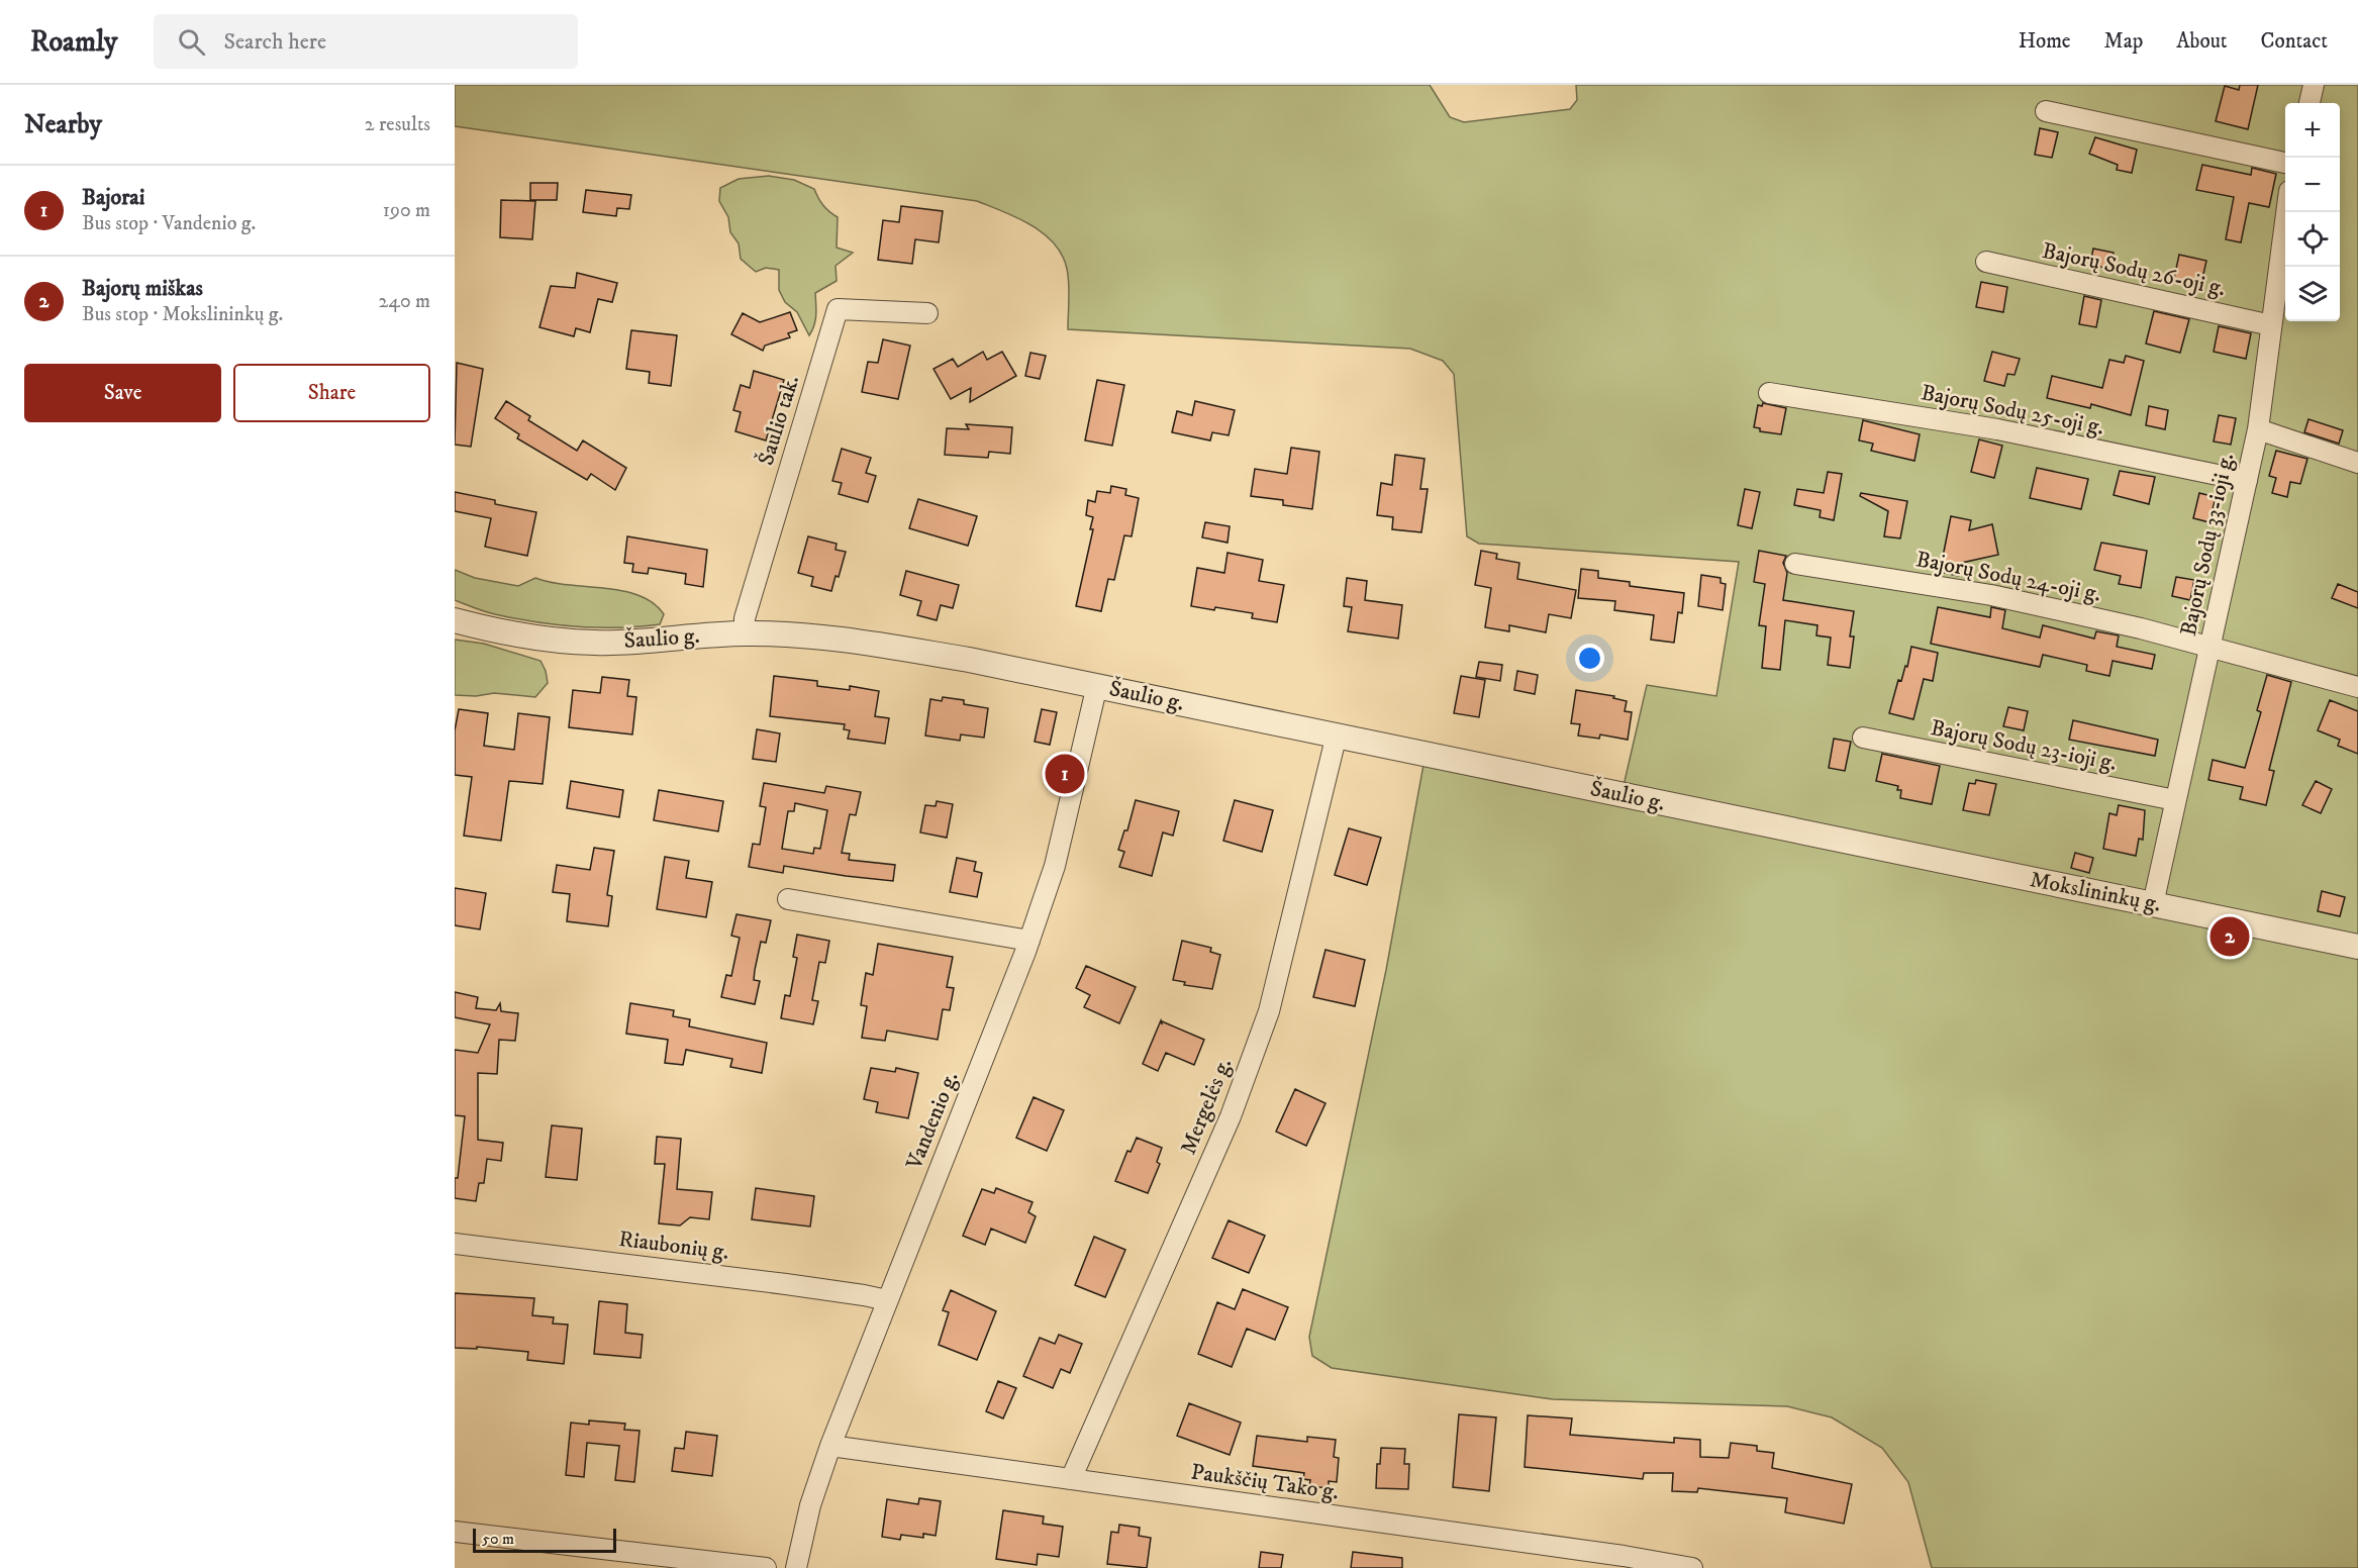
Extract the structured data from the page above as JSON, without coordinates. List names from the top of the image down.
{
  "streets": {
    "street": [
      "Bajorų Sodų 26-oji g.",
      "Bajorų Sodų 25-oji g.",
      "Šaulio tak.",
      "Bajorų Sodų 33-ioji g.",
      "Bajorų Sodų 24-oji g.",
      "Šaulio g.",
      "Bajorų Sodų 23-ioji g.",
      "Mokslininkų g.",
      "Mergelės g.",
      "Vandenio g.",
      "Riaubonių g.",
      "Paukščių Tako g."
    ]
  },
  "crossings": [
    ["Bajorų Sodų 26-oji g.", "Bajorų Sodų 33-ioji g."],
    ["Bajorų Sodų 25-oji g.", "Bajorų Sodų 33-ioji g."],
    ["Šaulio tak.", "Šaulio g."],
    ["Bajorų Sodų 33-ioji g.", "Bajorų Sodų 24-oji g."],
    ["Bajorų Sodų 33-ioji g.", "Bajorų Sodų 23-ioji g."],
    ["Bajorų Sodų 33-ioji g.", "Mokslininkų g."],
    ["Šaulio g.", "Mokslininkų g."],
    ["Šaulio g.", "Mergelės g."],
    ["Šaulio g.", "Vandenio g."],
    ["Mergelės g.", "Paukščių Tako g."],
    ["Vandenio g.", "Riaubonių g."],
    ["Vandenio g.", "Paukščių Tako g."]
  ],
  "scale_bar": "50 m",
  "page": {
    "header": "Roamly",
    "search": "Search here",
    "nav": [
      "Home",
      "Map",
      "About",
      "Contact"
    ],
    "heading": ["Nearby", "2 results"],
    "map_buttons": ["+", "−"],
    "list": [
      {
        "mark": "1",
        "name": "Bajorai",
        "note": "Bus stop · Vandenio g.",
        "value": "190 m"
      },
      {
        "mark": "2",
        "name": "Bajorų miškas",
        "note": "Bus stop · Mokslininkų g.",
        "value": "240 m"
      }
    ],
    "buttons": ["Save", "Share"],
    "pins": ["1", "2"],
    "scale": "50 m"
  }
}
